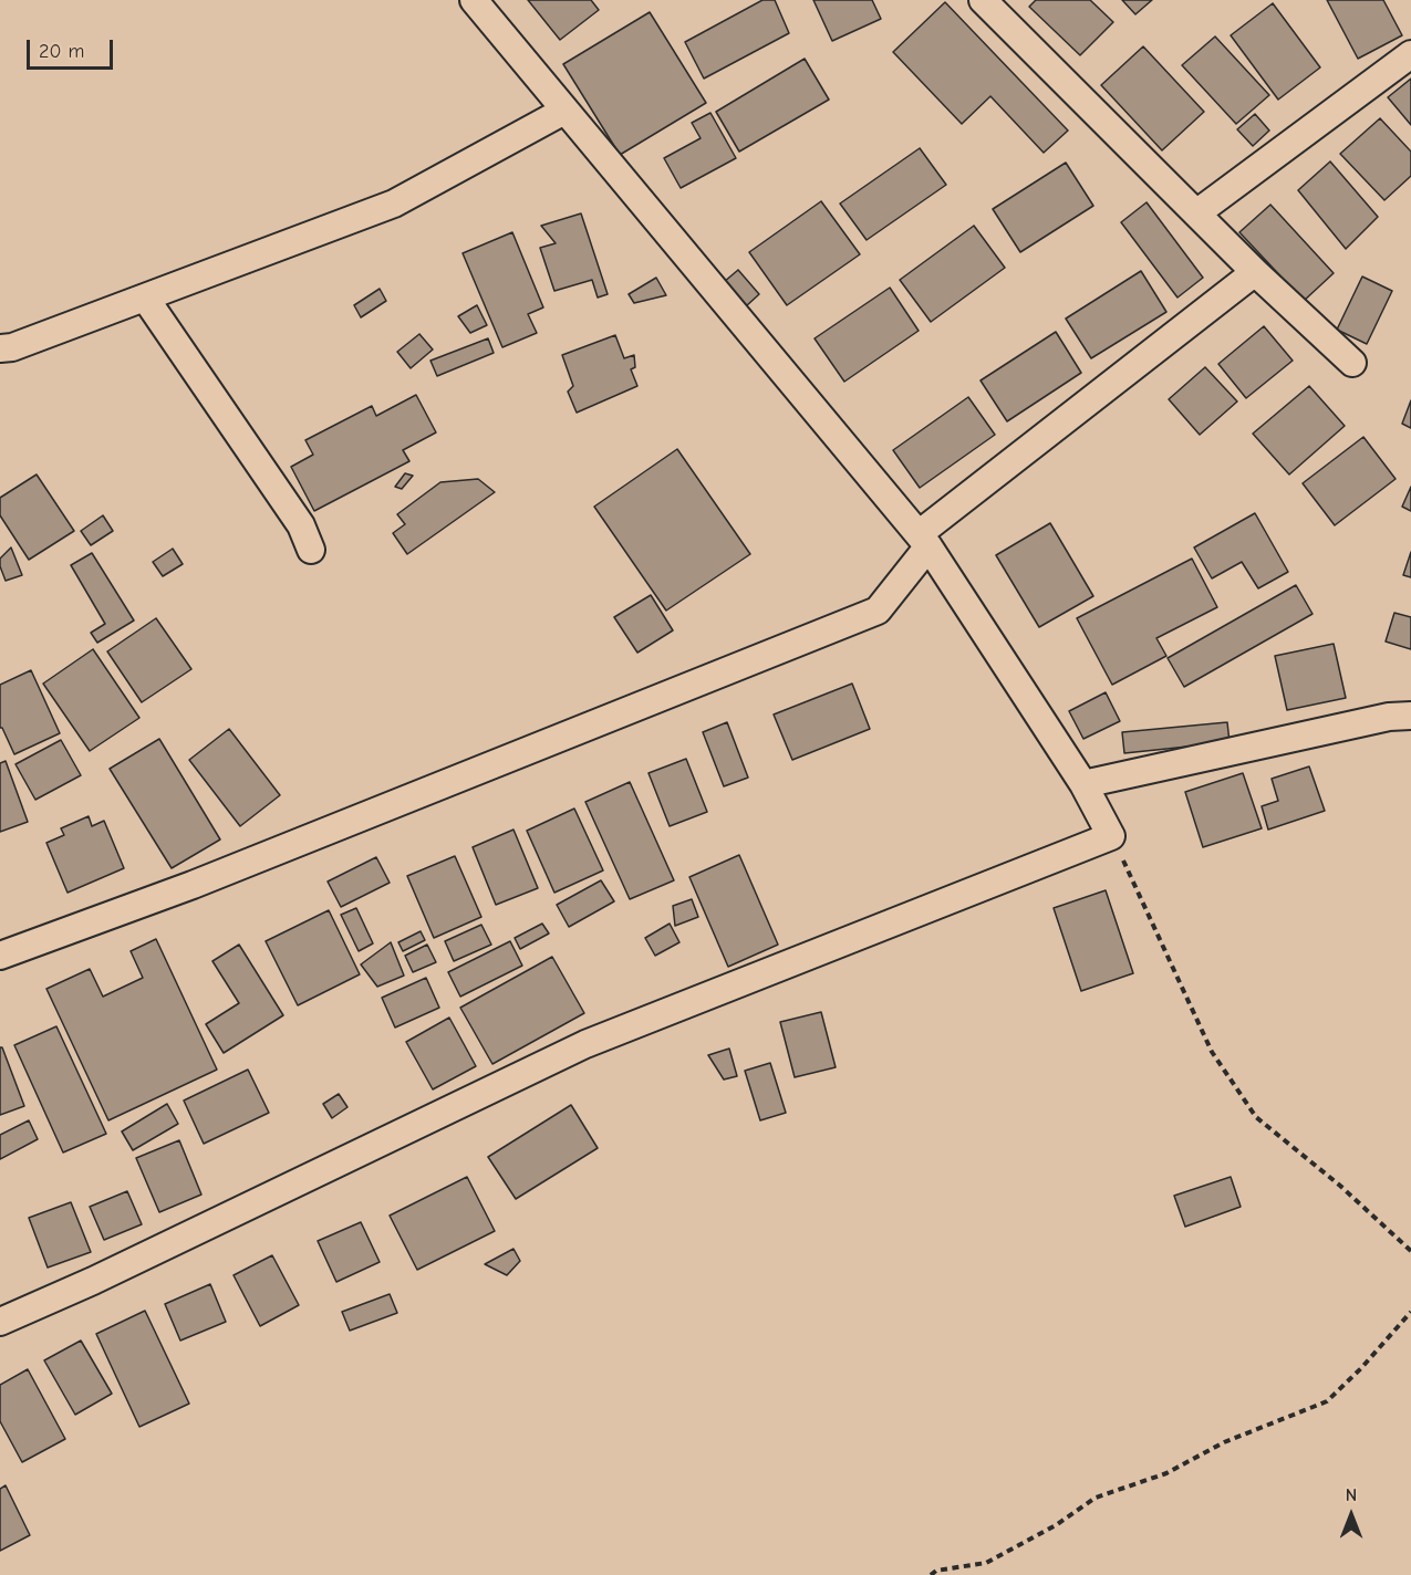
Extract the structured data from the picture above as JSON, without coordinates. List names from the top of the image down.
{
  "scale_bar": "20 m",
  "north": "top"
}
